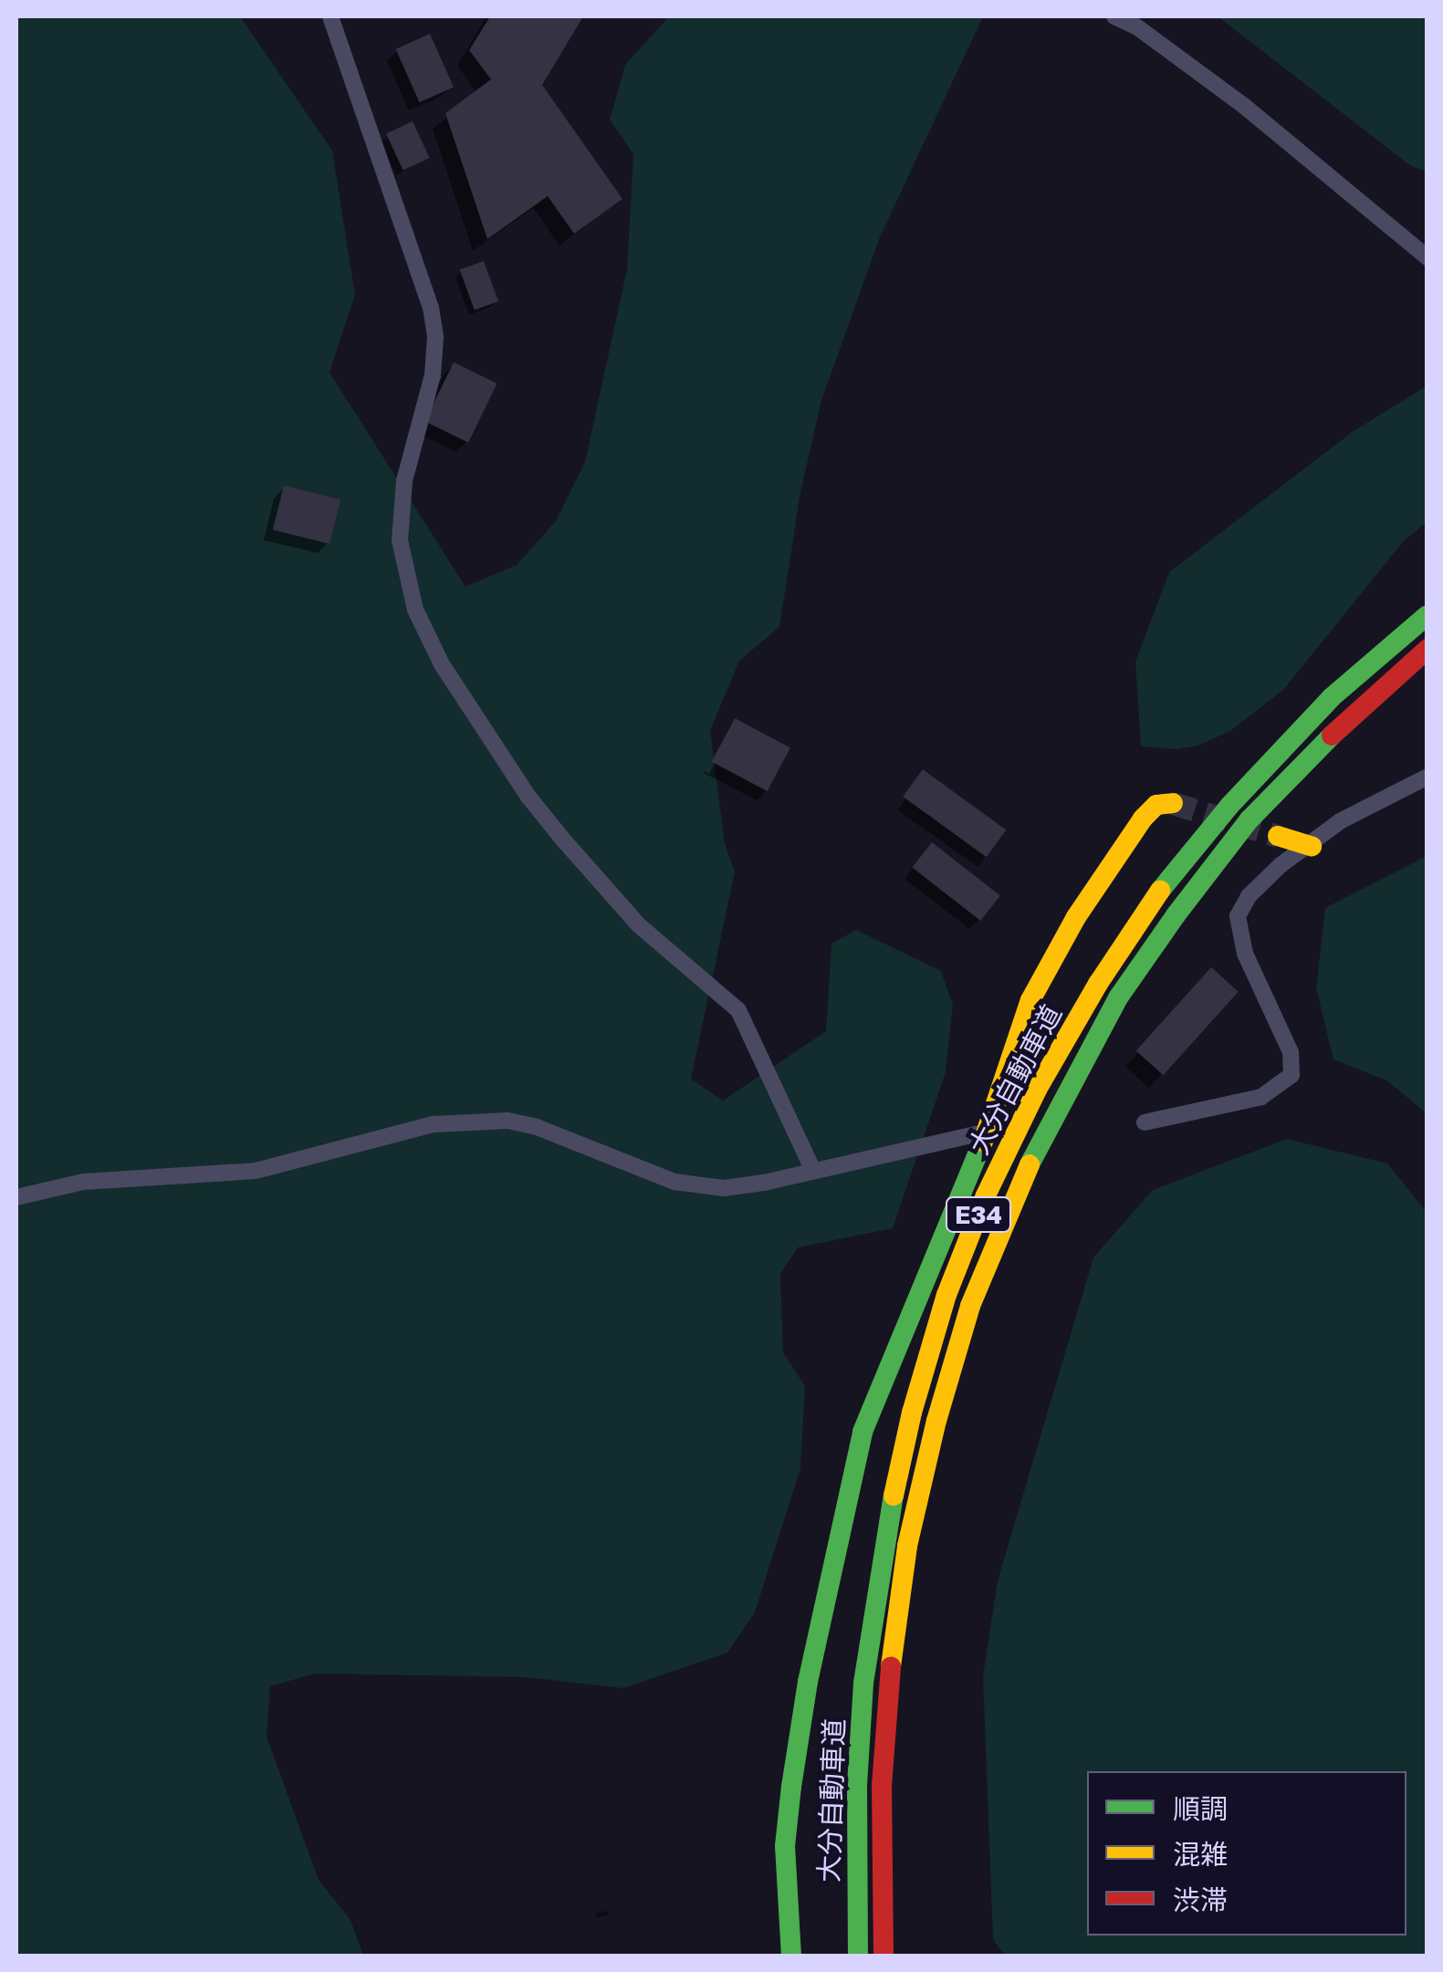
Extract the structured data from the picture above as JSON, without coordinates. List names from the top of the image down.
{
  "streets": {
    "main road": ["大分自動車道", "E34"]
  },
  "legend": ["順調", "混雑", "渋滞"]
}
